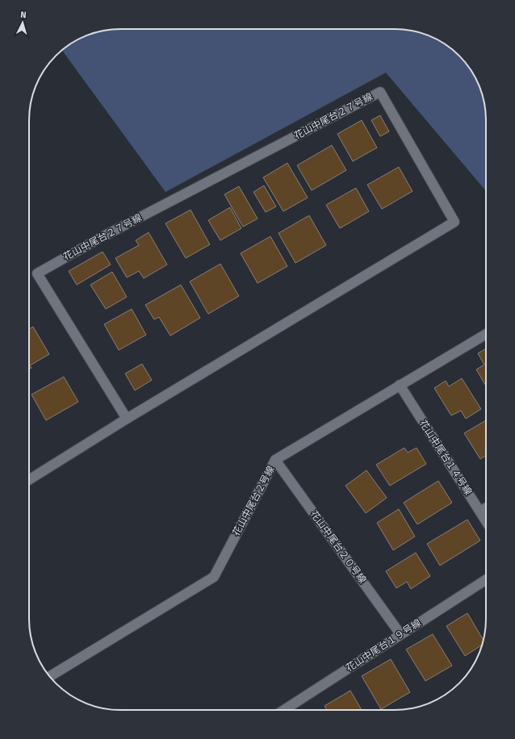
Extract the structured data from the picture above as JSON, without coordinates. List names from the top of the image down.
{
  "streets": {
    "street": [
      "花山中尾台２７号線",
      "花山中尾台１４号線",
      "花山中尾台２号線",
      "花山中尾台２０号線",
      "花山中尾台１９号線"
    ]
  },
  "crossings": [
    ["花山中尾台１４号線", "花山中尾台２号線"],
    ["花山中尾台２号線", "花山中尾台２０号線"],
    ["花山中尾台２０号線", "花山中尾台１９号線"]
  ],
  "north": "top"
}
